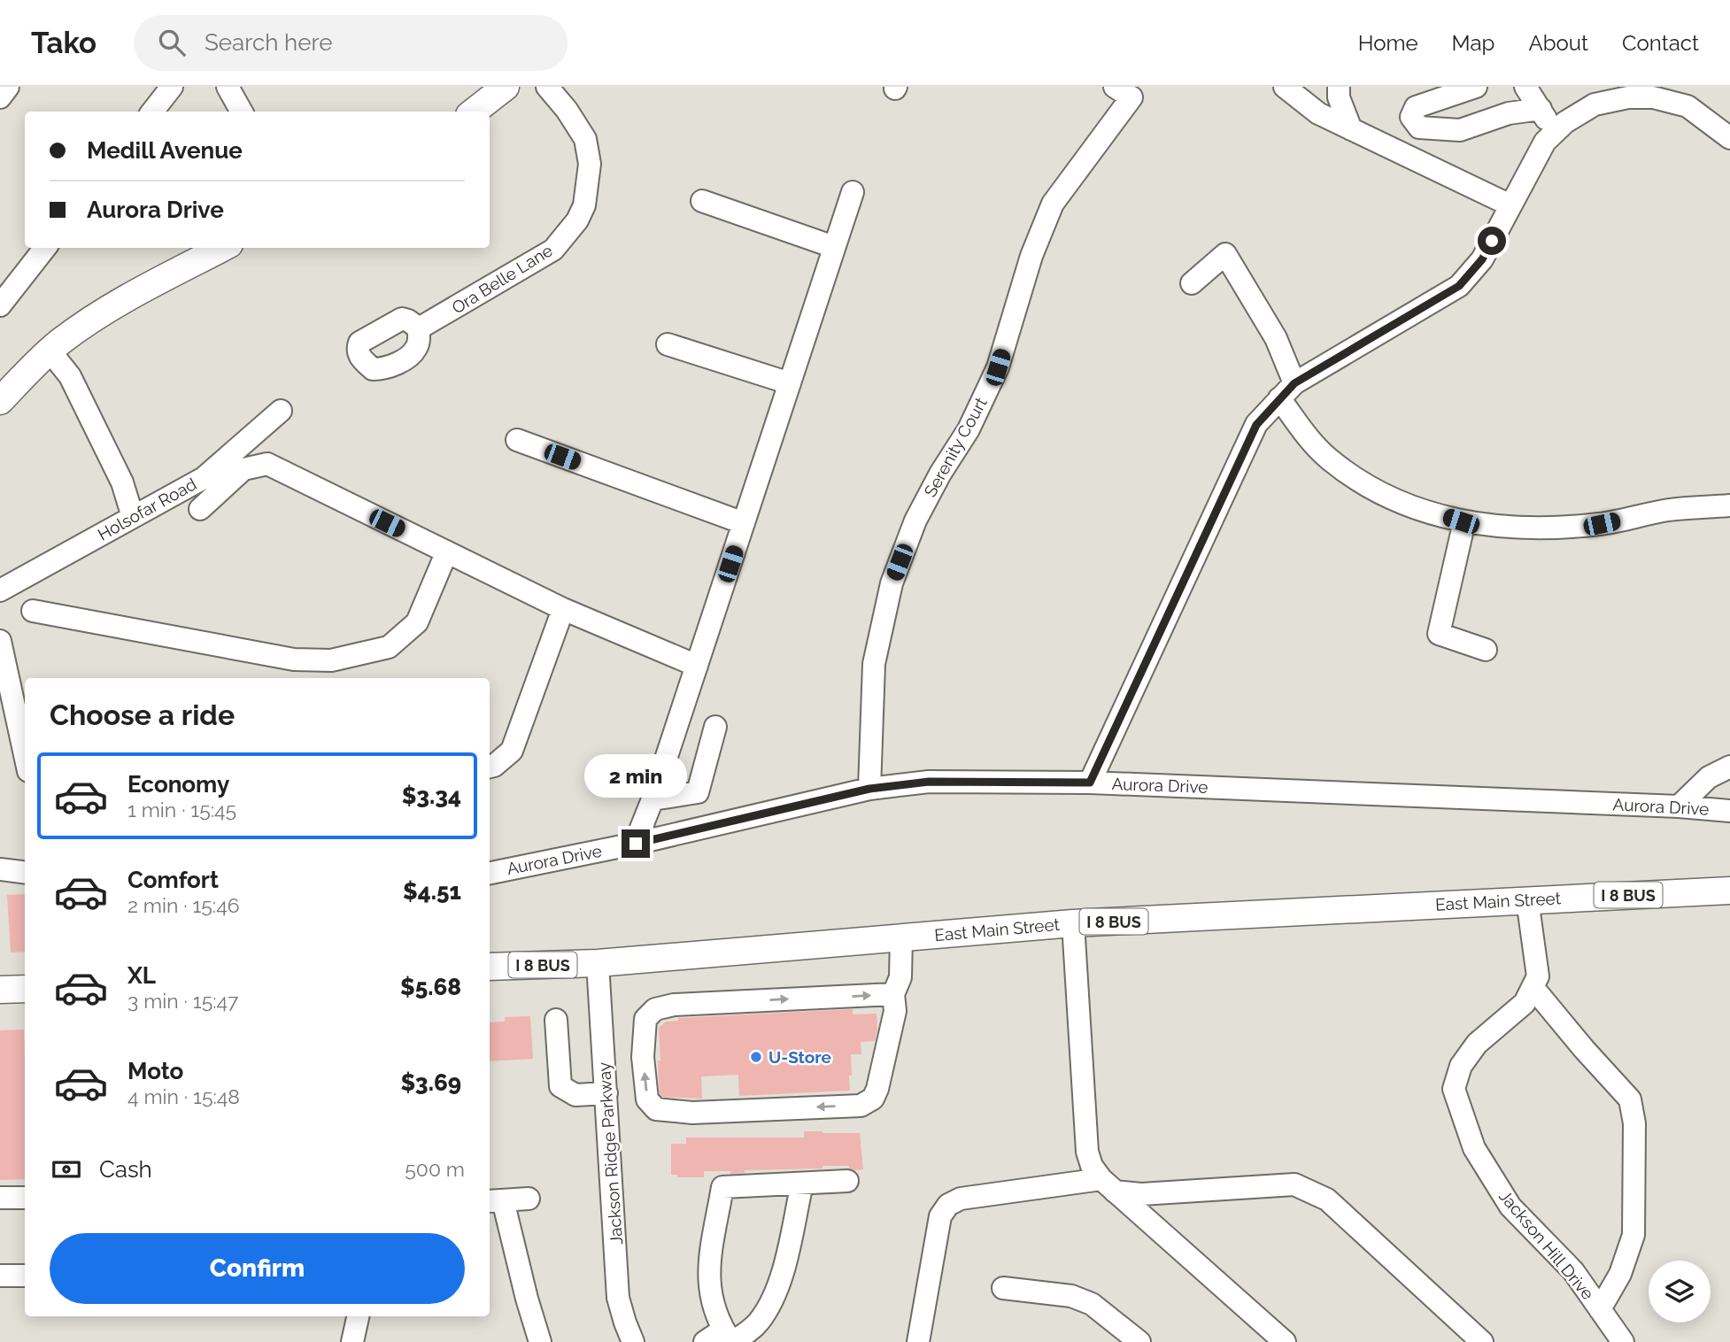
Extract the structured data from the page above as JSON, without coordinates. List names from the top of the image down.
{
  "streets": {
    "main road": ["I 8 BUS", "East Main Street"],
    "street": [
      "Ora Belle Lane",
      "Serenity Court",
      "Holsofar Road",
      "Aurora Drive",
      "Jackson Ridge Parkway",
      "Jackson Hill Drive"
    ]
  },
  "crossings": [
    ["Serenity Court", "Aurora Drive"],
    ["East Main Street", "Jackson Ridge Parkway"]
  ],
  "places": ["U-Store"],
  "page": {
    "header": "Tako",
    "search": "Search here",
    "nav": [
      "Home",
      "Map",
      "About",
      "Contact"
    ],
    "banner": ["Medill Avenue", "Aurora Drive"],
    "heading": "Choose a ride",
    "list": [
      {
        "name": "Economy",
        "note": "1 min · 15:45",
        "value": "$3.34"
      },
      {
        "name": "Comfort",
        "note": "2 min · 15:46",
        "value": "$4.51"
      },
      {
        "name": "XL",
        "note": "3 min · 15:47",
        "value": "$5.68"
      },
      {
        "name": "Moto",
        "note": "4 min · 15:48",
        "value": "$3.69"
      }
    ],
    "bubble": "2 min",
    "pay": ["Cash", "500 m"],
    "buttons": "Confirm"
  }
}
